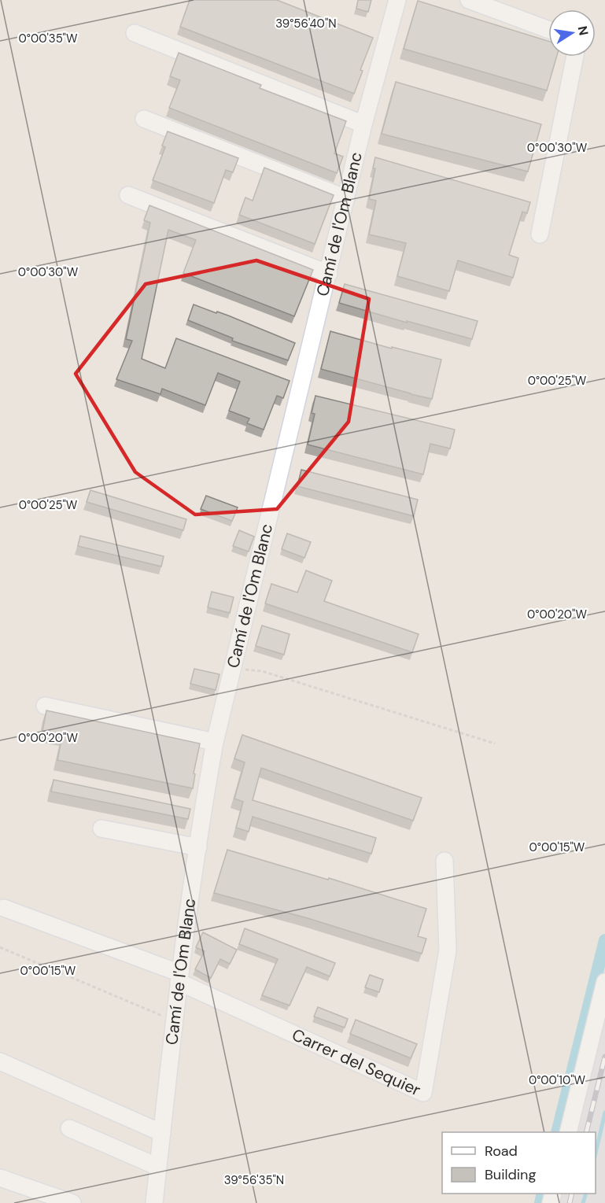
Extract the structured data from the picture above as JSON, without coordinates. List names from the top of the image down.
{
  "streets": {
    "street": ["Camí de l'Om Blanc", "Carrer del Sequier"]
  },
  "crossings": [
    ["Camí de l'Om Blanc", "Carrer del Sequier"]
  ],
  "legend": ["Road", "Building"],
  "north": "right",
  "coordinates": [
    "39°56'40\"N",
    "0°00'35\"W",
    "0°00'30\"W",
    "0°00'25\"W",
    "0°00'20\"W",
    "0°00'15\"W",
    "0°00'10\"W",
    "39°56'35\"N"
  ]
}
